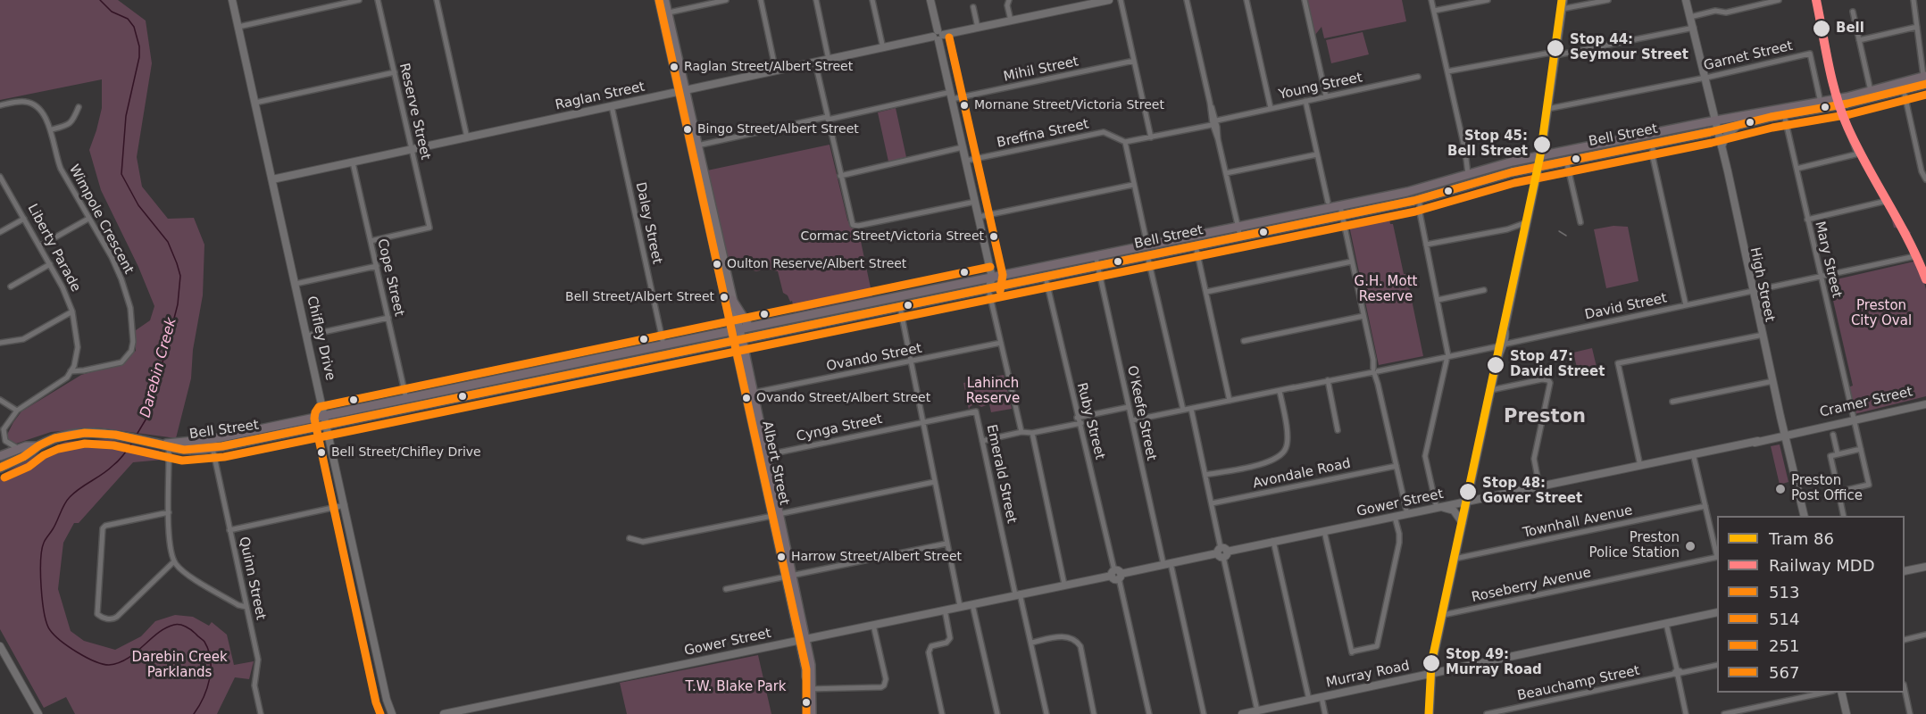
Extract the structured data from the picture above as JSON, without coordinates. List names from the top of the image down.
{
  "streets": {
    "highway": ["Bell Street", "Albert Street"],
    "street": [
      "Garnet Street",
      "Mihil Street",
      "Young Street",
      "Raglan Street",
      "Reserve Street",
      "Breffna Street",
      "Wimpole Crescent",
      "Daley Street",
      "Liberty Parade",
      "Mary Street",
      "Cope Street",
      "High Street",
      "David Street",
      "Chifley Drive",
      "Ovando Street",
      "Cramer Street",
      "O'Keefe Street",
      "Ruby Street",
      "Cynga Street",
      "Emerald Street",
      "Avondale Road",
      "Gower Street",
      "Townhall Avenue",
      "Quinn Street",
      "Roseberry Avenue",
      "Murray Road",
      "Beauchamp Street"
    ]
  },
  "crossings": [
    ["Garnet Street", "Bell Street"],
    ["Garnet Street", "High Street"],
    ["Mihil Street", "Albert Street"],
    ["Raglan Street", "Reserve Street"],
    ["Raglan Street", "Daley Street"],
    ["Raglan Street", "Cope Street"],
    ["Raglan Street", "Chifley Drive"],
    ["Raglan Street", "Albert Street"],
    ["Reserve Street", "Cope Street"],
    ["Bell Street", "Daley Street"],
    ["Bell Street", "Mary Street"],
    ["Bell Street", "Cope Street"],
    ["Bell Street", "High Street"],
    ["Bell Street", "Chifley Drive"],
    ["Bell Street", "O'Keefe Street"],
    ["Bell Street", "Ruby Street"],
    ["Bell Street", "Albert Street"],
    ["Bell Street", "Quinn Street"],
    ["Wimpole Crescent", "Liberty Parade"],
    ["Mary Street", "David Street"],
    ["Mary Street", "Cramer Street"],
    ["High Street", "David Street"],
    ["High Street", "Cramer Street"],
    ["High Street", "Gower Street"],
    ["David Street", "O'Keefe Street"],
    ["Ovando Street", "Albert Street"],
    ["Cramer Street", "Gower Street"],
    ["O'Keefe Street", "Gower Street"],
    ["Ruby Street", "Gower Street"],
    ["Cynga Street", "Albert Street"],
    ["Cynga Street", "Emerald Street"],
    ["Albert Street", "Gower Street"],
    ["Emerald Street", "Gower Street"]
  ],
  "districts": ["Preston"],
  "water": ["Darebin Creek"],
  "parks": [
    "G.H. Mott Reserve",
    "Preston City Oval",
    "Lahinch Reserve",
    "Darebin Creek Parklands",
    "T.W. Blake Park"
  ],
  "places": [
    "Bell",
    "Stop 44: Seymour Street",
    "Raglan Street/Albert Street",
    "Mornane Street/Victoria Street",
    "Bingo Street/Albert Street",
    "Stop 45: Bell Street",
    "Cormac Street/Victoria Street",
    "Oulton Reserve/Albert Street",
    "Bell Street/Albert Street",
    "Stop 47: David Street",
    "Ovando Street/Albert Street",
    "Bell Street/Chifley Drive",
    "Preston Post Office",
    "Stop 48: Gower Street",
    "Preston Police Station",
    "Harrow Street/Albert Street",
    "Stop 49: Murray Road"
  ],
  "lines": [
    "tram line 86",
    "rail line MDD",
    "transit line 567",
    "transit line 251",
    "transit line 513",
    "transit line 514"
  ],
  "legend": [
    "Tram 86",
    "Railway MDD",
    "513",
    "514",
    "251",
    "567"
  ]
}
